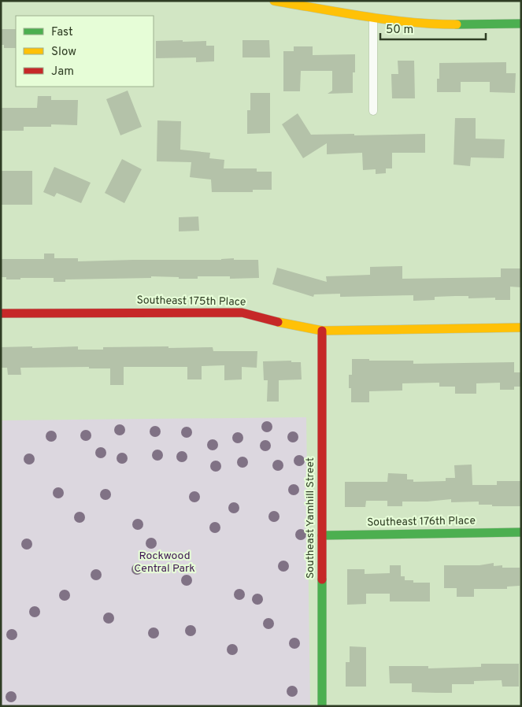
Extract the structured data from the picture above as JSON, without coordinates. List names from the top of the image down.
{
  "streets": {
    "street": ["Southeast 175th Place", "Southeast Yamhill Street", "Southeast 176th Place"]
  },
  "crossings": [
    ["Southeast 175th Place", "Southeast Yamhill Street"],
    ["Southeast Yamhill Street", "Southeast 176th Place"]
  ],
  "parks": ["Rockwood Central Park"],
  "legend": ["Fast", "Slow", "Jam"],
  "scale_bar": "50 m"
}
